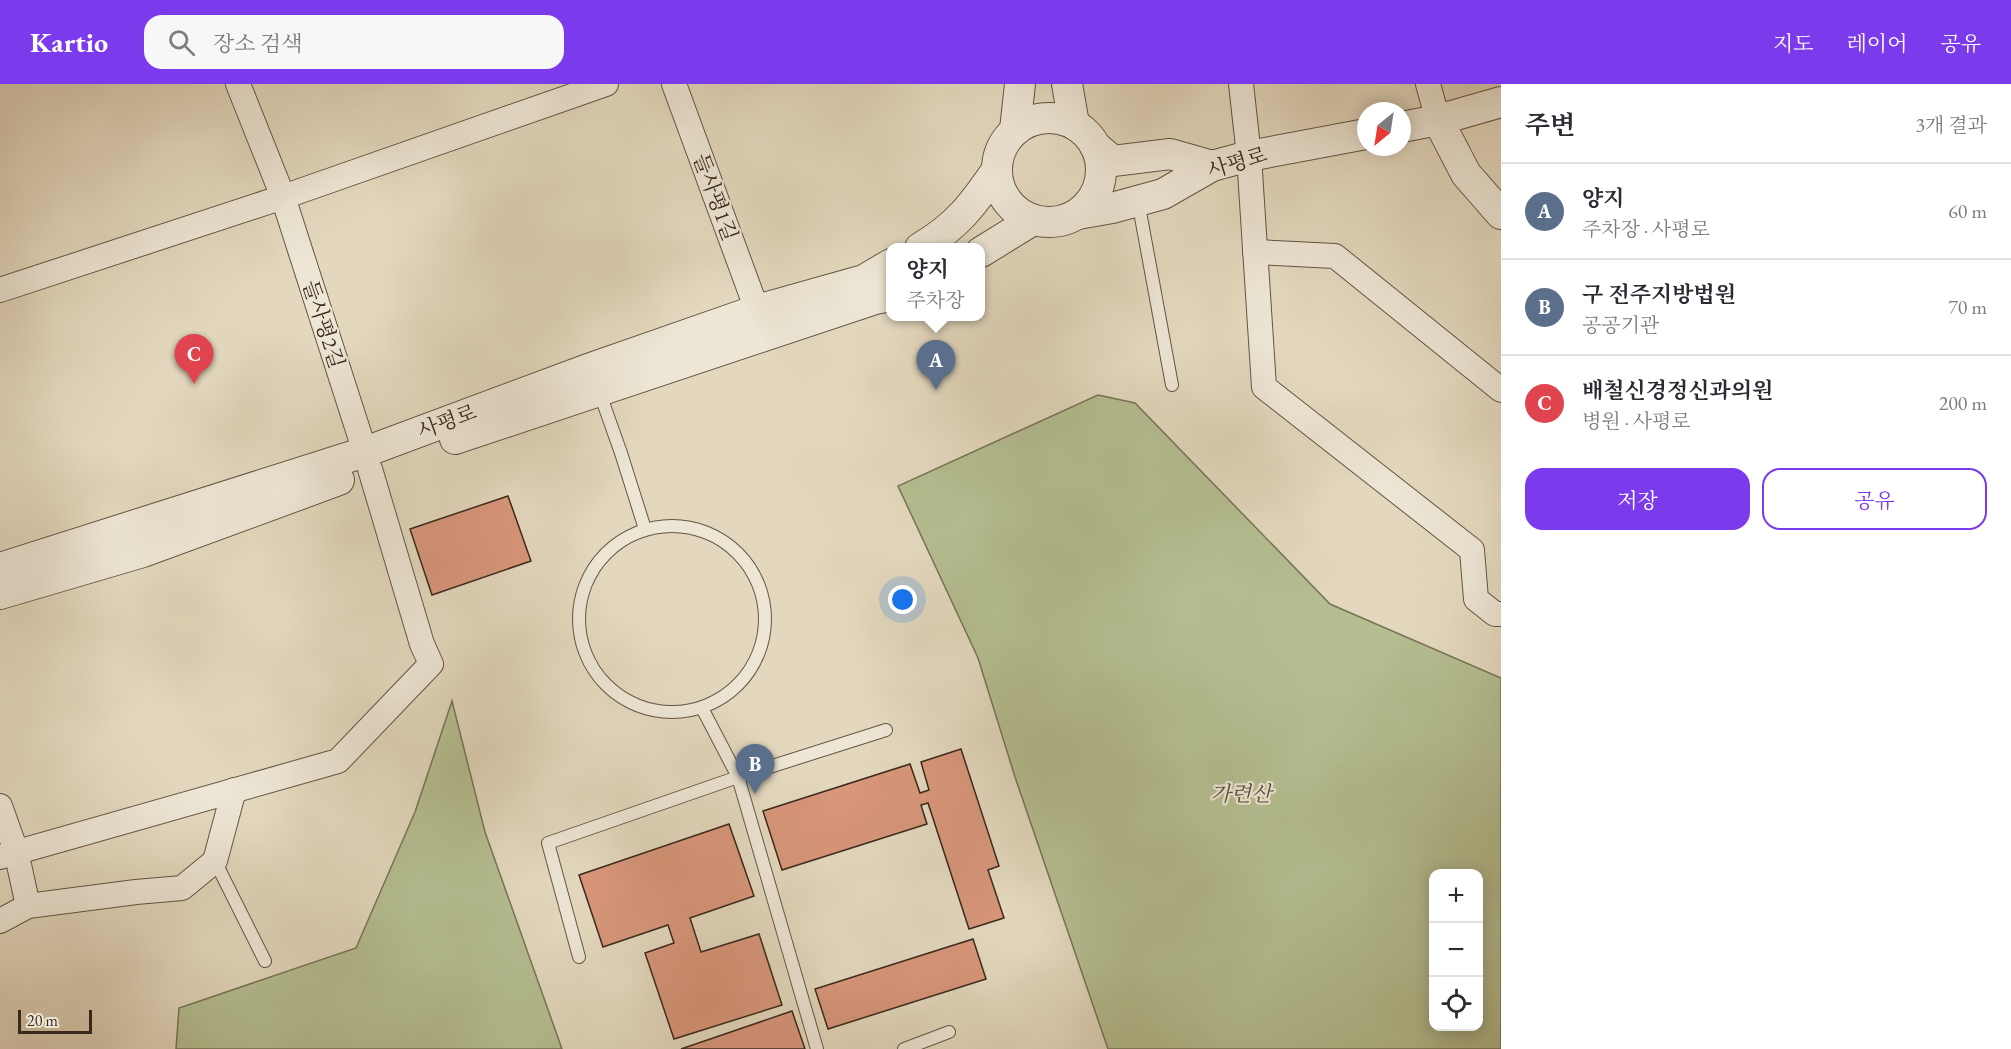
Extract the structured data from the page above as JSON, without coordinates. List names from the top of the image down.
{
  "streets": {
    "street": ["사평로", "들사평1길", "들사평2길"]
  },
  "crossings": [
    ["사평로", "들사평1길"],
    ["사평로", "들사평2길"]
  ],
  "parks": ["가련산"],
  "scale_bar": "20 m",
  "north": "bottom left",
  "page": {
    "header": "Kartio",
    "search": "장소 검색",
    "nav": ["지도", "레이어", "공유"],
    "heading": ["주변", "3개 결과"],
    "list": [
      {
        "mark": "A",
        "name": "양지",
        "note": "주차장 · 사평로",
        "value": "60 m"
      },
      {
        "mark": "B",
        "name": "구 전주지방법원",
        "note": "공공기관",
        "value": "70 m"
      },
      {
        "mark": "C",
        "name": "배철신경정신과의원",
        "note": "병원 · 사평로",
        "value": "200 m"
      }
    ],
    "popup": ["양지", "주차장"],
    "pins": ["C", "A", "B"],
    "buttons": ["저장", "공유"],
    "map_buttons": ["+", "−"],
    "scale": "20 m"
  }
}
